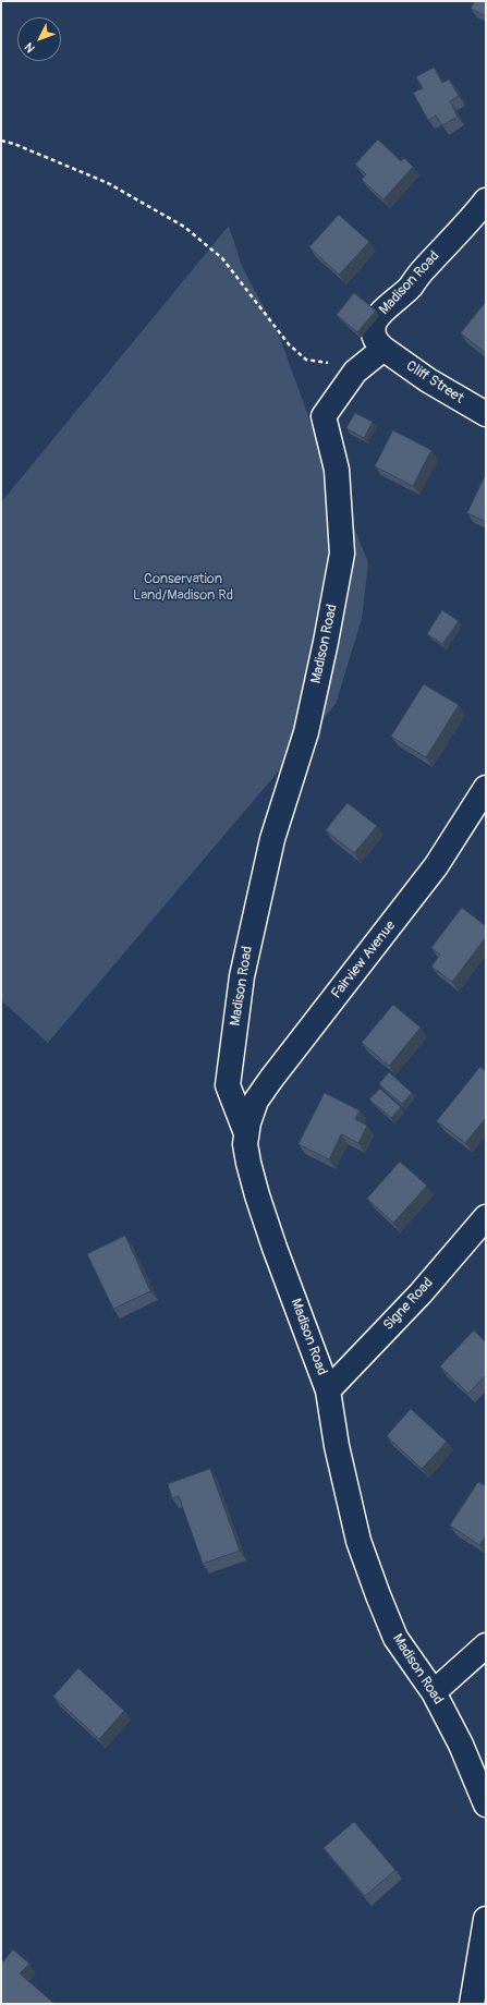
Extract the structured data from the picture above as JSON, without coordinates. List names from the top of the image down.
{
  "streets": {
    "street": [
      "Madison Road",
      "Cliff Street",
      "Fairview Avenue",
      "Signe Road"
    ]
  },
  "crossings": [
    ["Madison Road", "Cliff Street"],
    ["Madison Road", "Fairview Avenue"],
    ["Madison Road", "Signe Road"]
  ],
  "parks": ["Conservation Land/Madison Rd"],
  "north": "bottom left"
}
